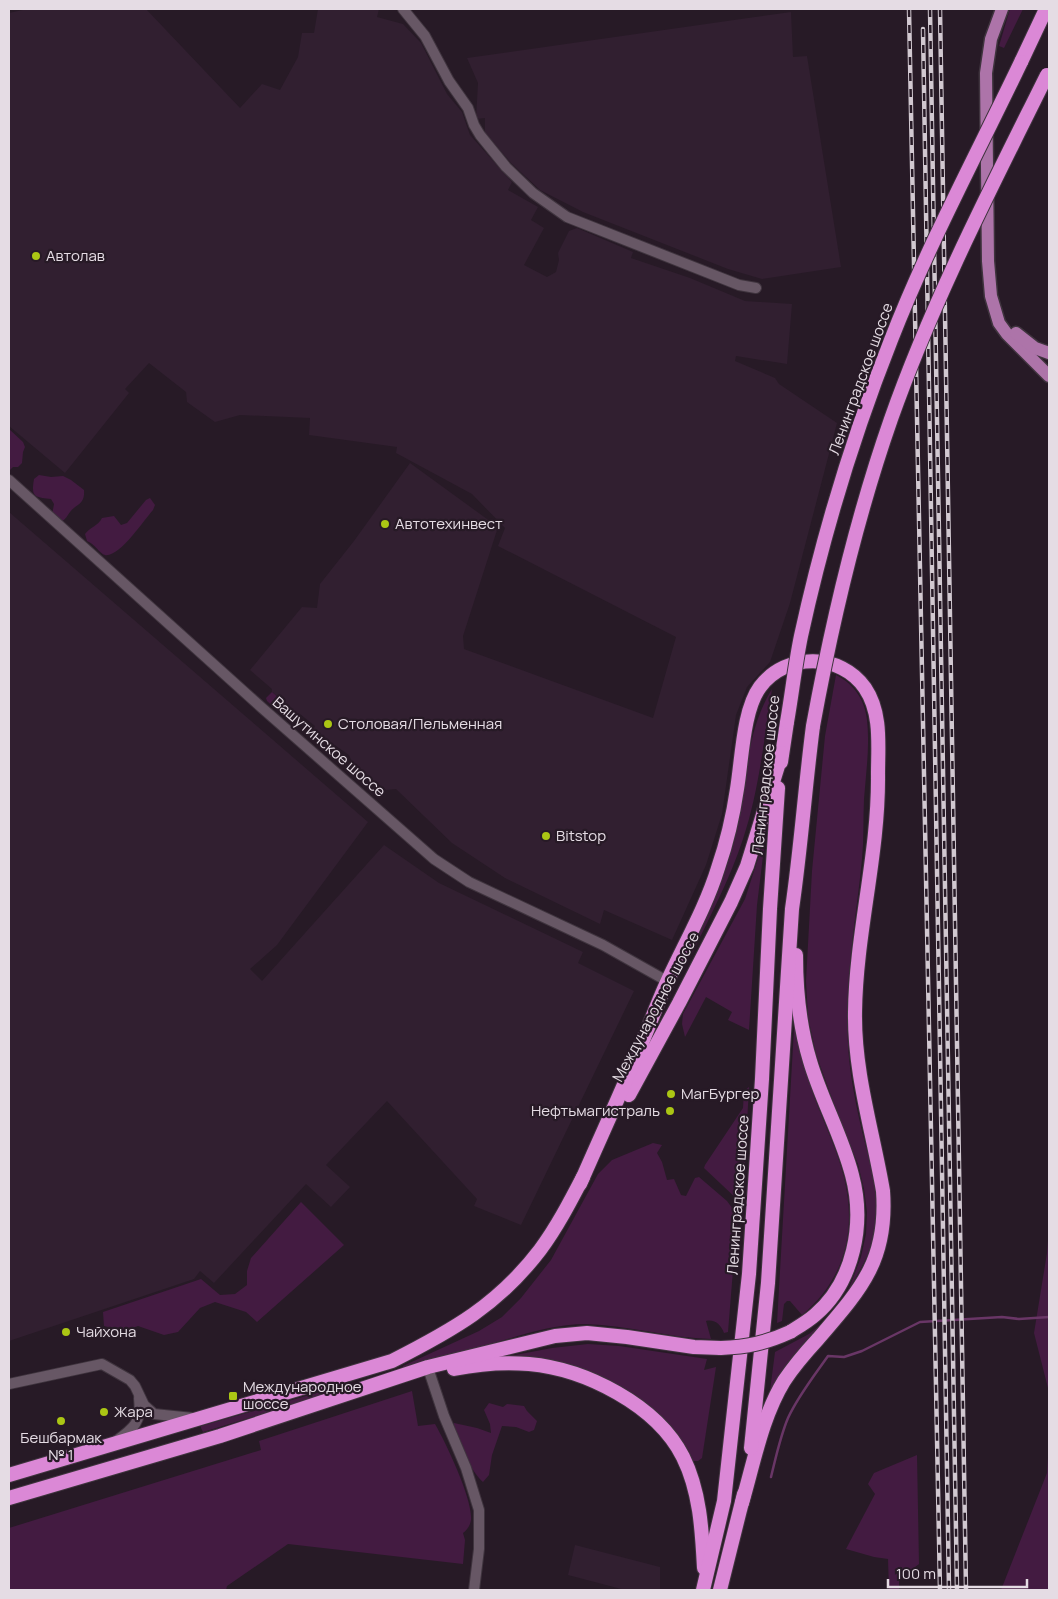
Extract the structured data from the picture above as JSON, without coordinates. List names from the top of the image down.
{
  "streets": {
    "highway": ["Ленинградское шоссе", "Международное шоссе"],
    "street": ["Вашутинское шоссе"]
  },
  "crossings": [
    ["Ленинградское шоссе", "Международное шоссе"]
  ],
  "places": {
    "other": [
      "Автолав",
      "Автотехинвест",
      "Столовая/Пельменная",
      "Bitstop",
      "МагБургер",
      "Нефтьмагистраль",
      "Чайхона",
      "Жара",
      "Бешбармак № 1"
    ],
    "transit": ["Международное шоссе"]
  },
  "scale_bar": "100 m"
}
